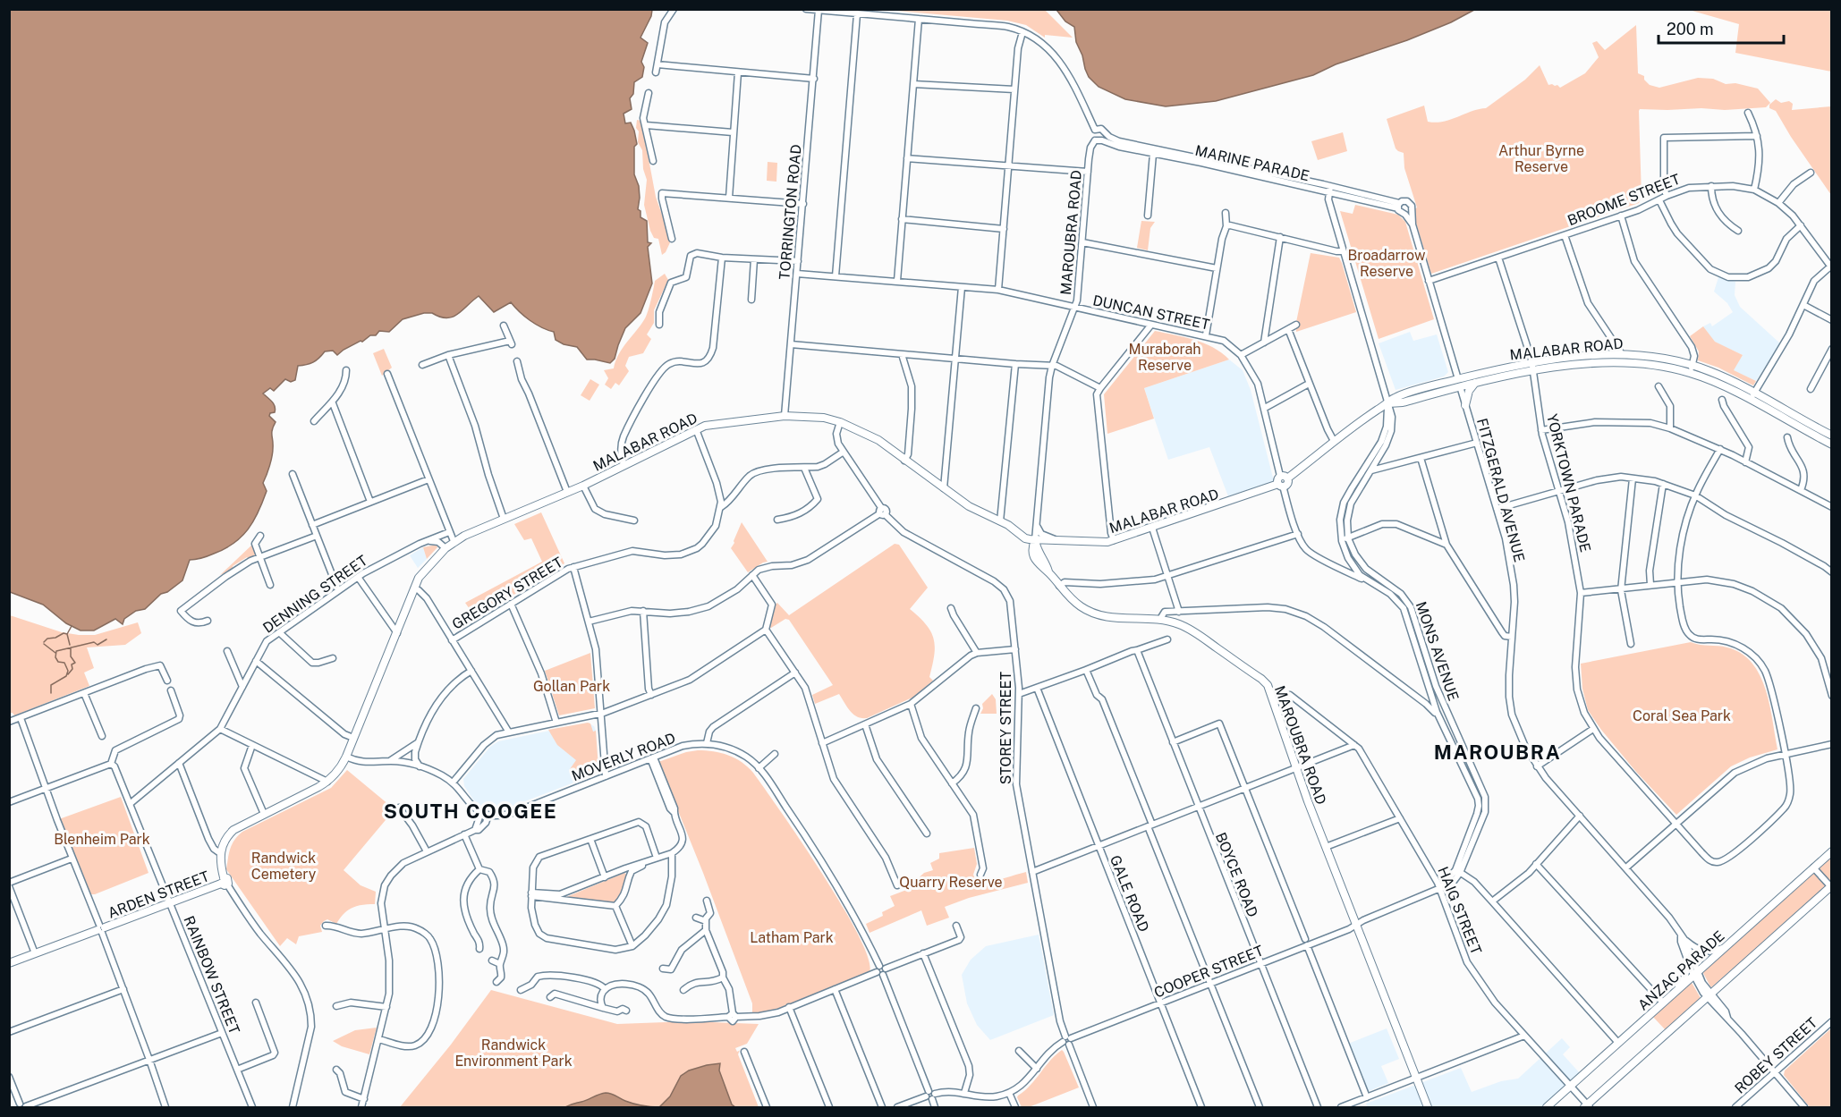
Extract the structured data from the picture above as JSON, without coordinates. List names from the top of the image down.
{
  "streets": {
    "main road": [
      "MAROUBRA ROAD",
      "MALABAR ROAD",
      "ARDEN STREET",
      "ANZAC PARADE"
    ],
    "street": [
      "MARINE PARADE",
      "BROOME STREET",
      "TORRINGTON ROAD",
      "DUNCAN STREET",
      "YORKTOWN PARADE",
      "FITZGERALD AVENUE",
      "GREGORY STREET",
      "DENNING STREET",
      "MONS AVENUE",
      "STOREY STREET",
      "MOVERLY ROAD",
      "BOYCE ROAD",
      "GALE ROAD",
      "HAIG STREET",
      "COOPER STREET",
      "RAINBOW STREET",
      "ROBEY STREET"
    ]
  },
  "crossings": [
    ["MARINE PARADE", "MAROUBRA ROAD"],
    ["MARINE PARADE", "FITZGERALD AVENUE"],
    ["MARINE PARADE", "MONS AVENUE"],
    ["BROOME STREET", "YORKTOWN PARADE"],
    ["BROOME STREET", "FITZGERALD AVENUE"],
    ["TORRINGTON ROAD", "DUNCAN STREET"],
    ["TORRINGTON ROAD", "MALABAR ROAD"],
    ["MAROUBRA ROAD", "DUNCAN STREET"],
    ["MAROUBRA ROAD", "MALABAR ROAD"],
    ["MAROUBRA ROAD", "MONS AVENUE"],
    ["MAROUBRA ROAD", "COOPER STREET"],
    ["DUNCAN STREET", "MALABAR ROAD"],
    ["MALABAR ROAD", "YORKTOWN PARADE"],
    ["MALABAR ROAD", "FITZGERALD AVENUE"],
    ["MALABAR ROAD", "MONS AVENUE"],
    ["MALABAR ROAD", "STOREY STREET"],
    ["MALABAR ROAD", "MOVERLY ROAD"],
    ["FITZGERALD AVENUE", "ANZAC PARADE"],
    ["FITZGERALD AVENUE", "ROBEY STREET"],
    ["DENNING STREET", "RAINBOW STREET"],
    ["MONS AVENUE", "HAIG STREET"],
    ["MONS AVENUE", "COOPER STREET"],
    ["STOREY STREET", "COOPER STREET"],
    ["BOYCE ROAD", "COOPER STREET"],
    ["GALE ROAD", "COOPER STREET"],
    ["ARDEN STREET", "RAINBOW STREET"],
    ["HAIG STREET", "ANZAC PARADE"]
  ],
  "districts": ["MAROUBRA", "SOUTH COOGEE"],
  "parks": [
    "Arthur Byrne Reserve",
    "Broadarrow Reserve",
    "Muraborah Reserve",
    "Gollan Park",
    "Coral Sea Park",
    "Blenheim Park",
    "Randwick Cemetery",
    "Quarry Reserve",
    "Latham Park",
    "Randwick Environment Park"
  ],
  "scale_bar": "200 m"
}
